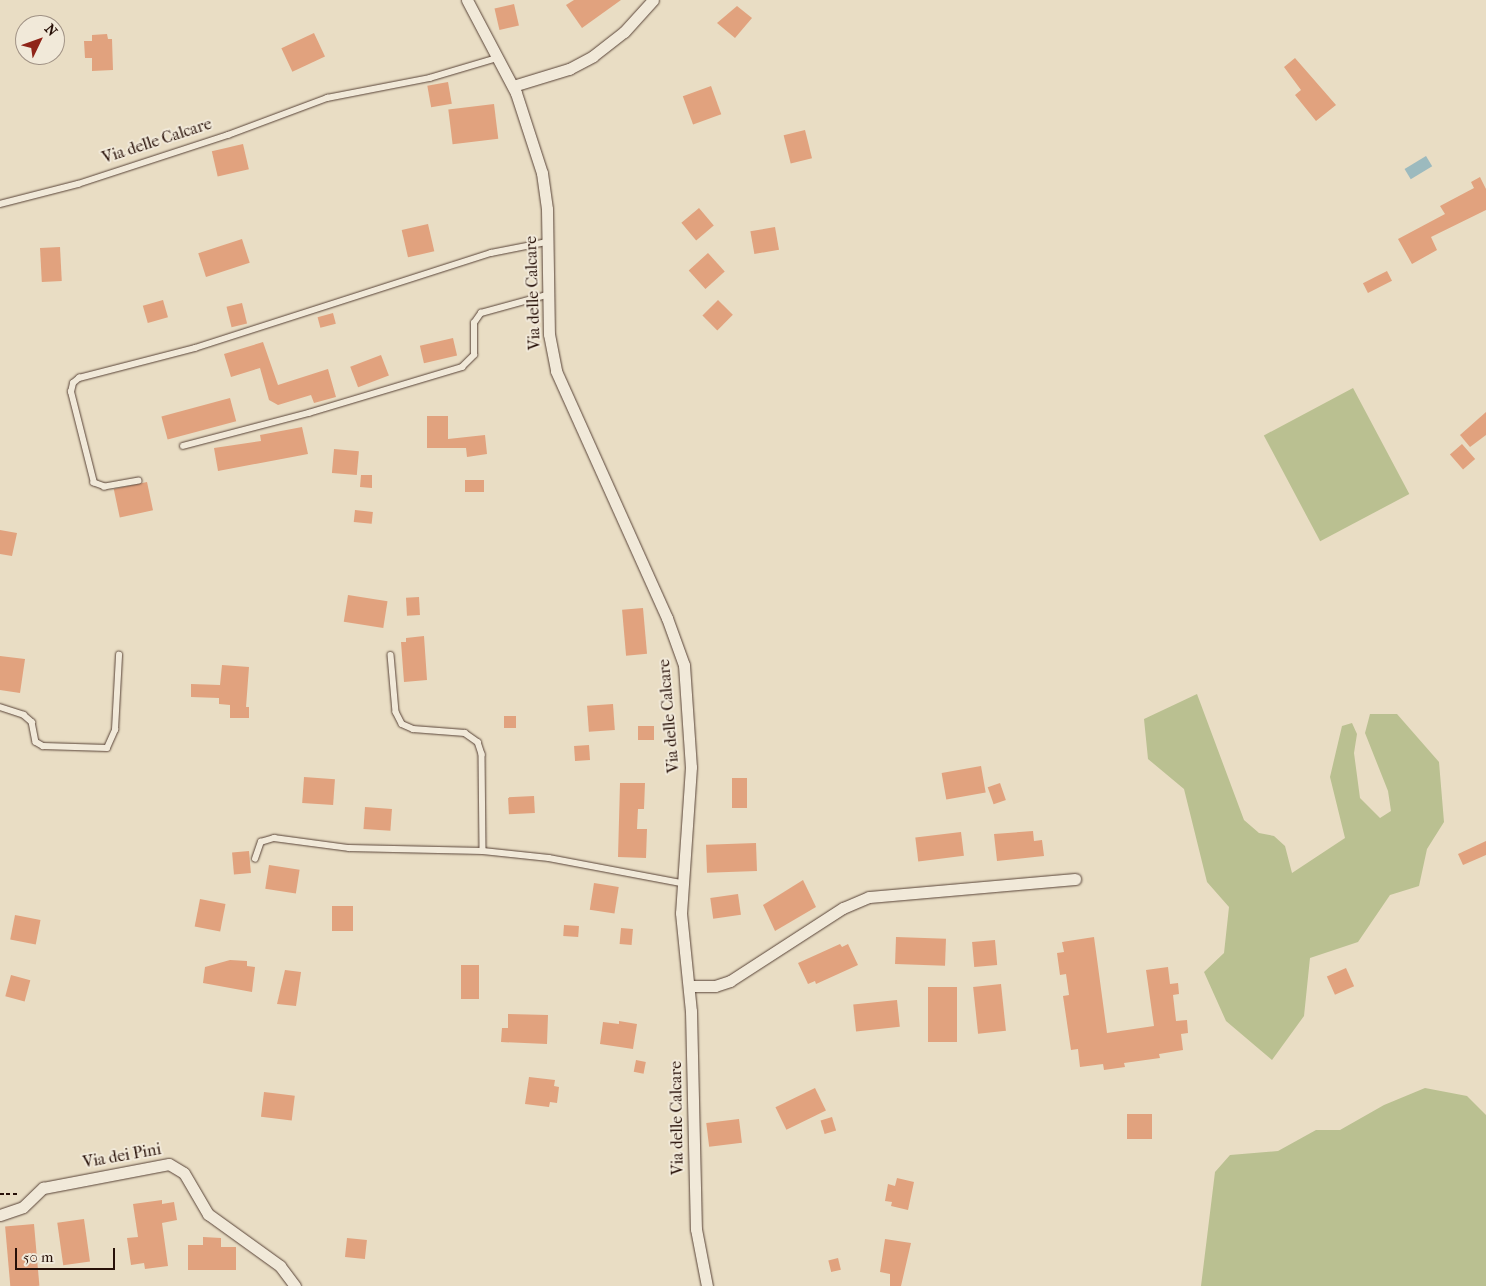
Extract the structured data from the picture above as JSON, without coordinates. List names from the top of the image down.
{
  "streets": {
    "street": ["Via delle Calcare", "Via dei Pini"]
  },
  "scale_bar": "50 m",
  "north": "top right"
}
